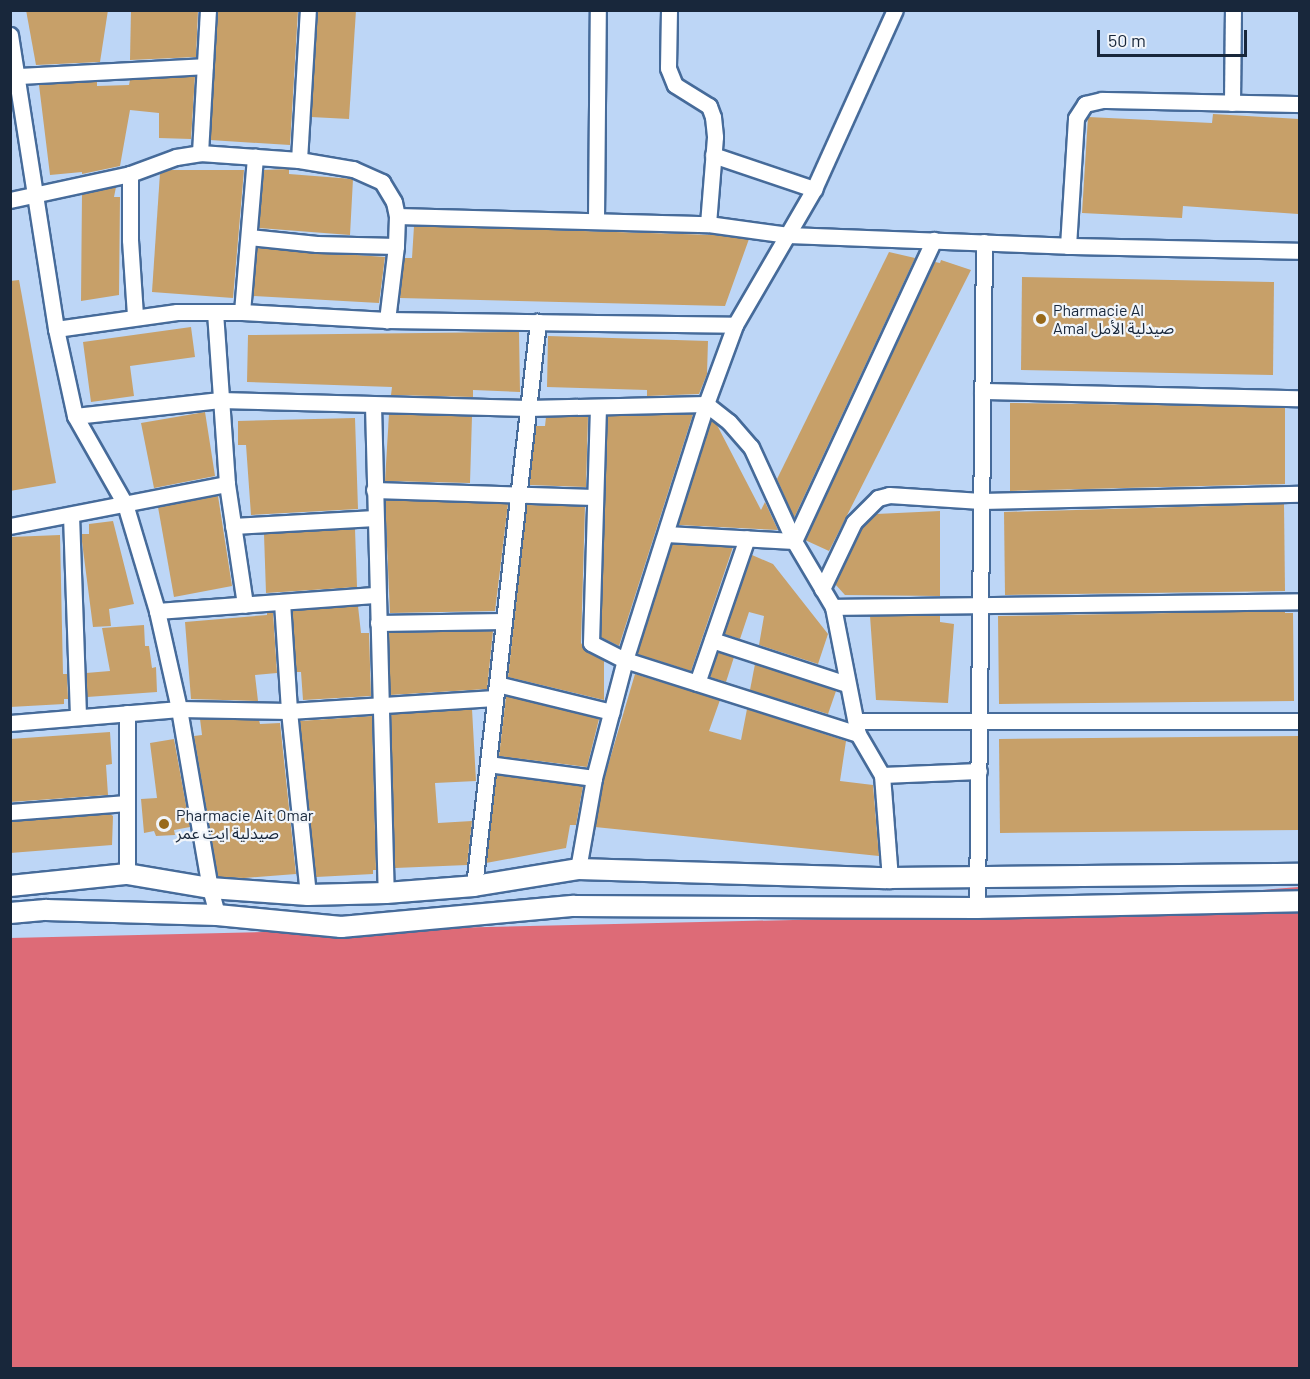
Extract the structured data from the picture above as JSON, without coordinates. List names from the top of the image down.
{
  "places": ["Pharmacie Al Amal صيدلية الأمل", "Pharmacie Ait Omar صيدلية ايت عمر"],
  "scale_bar": "50 m"
}
